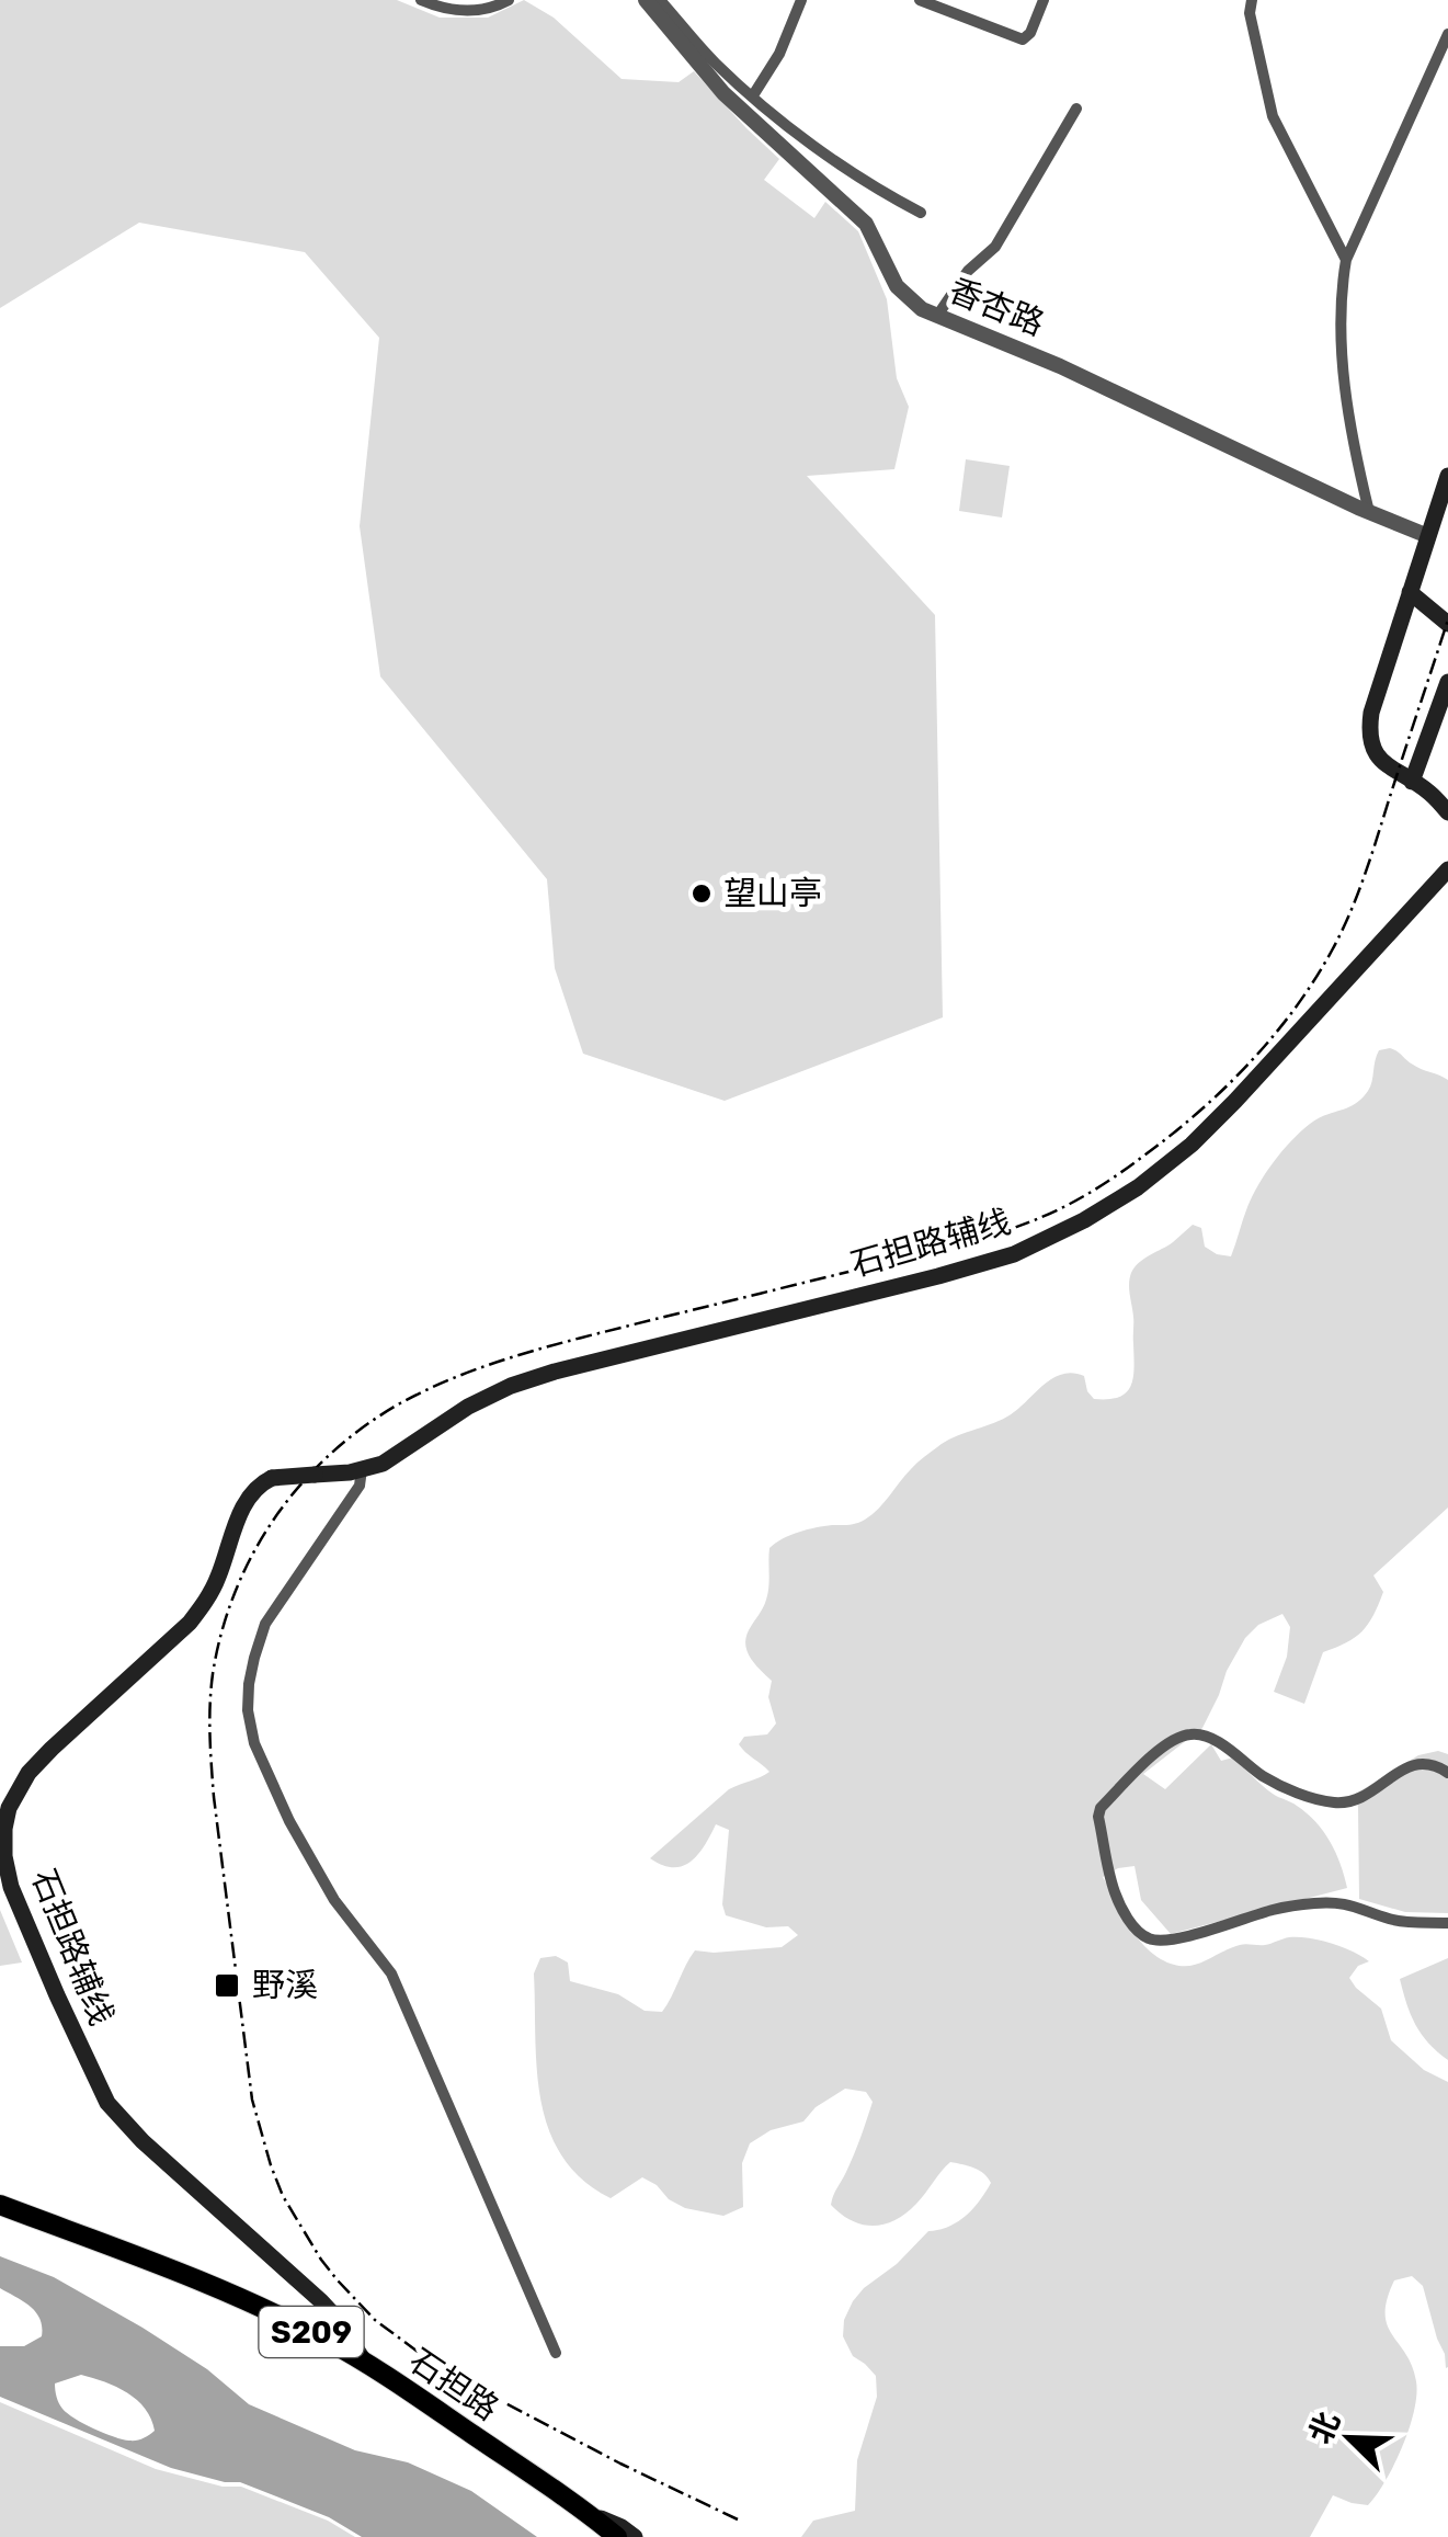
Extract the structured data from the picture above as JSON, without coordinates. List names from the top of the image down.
{
  "streets": {
    "main road": ["石担路辅线", "S209", "石担路"],
    "street": ["香杏路"]
  },
  "crossings": [
    ["石担路辅线", "石担路"]
  ],
  "places": {
    "other": ["望山亭"],
    "transit": ["野溪"]
  },
  "north": "top left"
}
